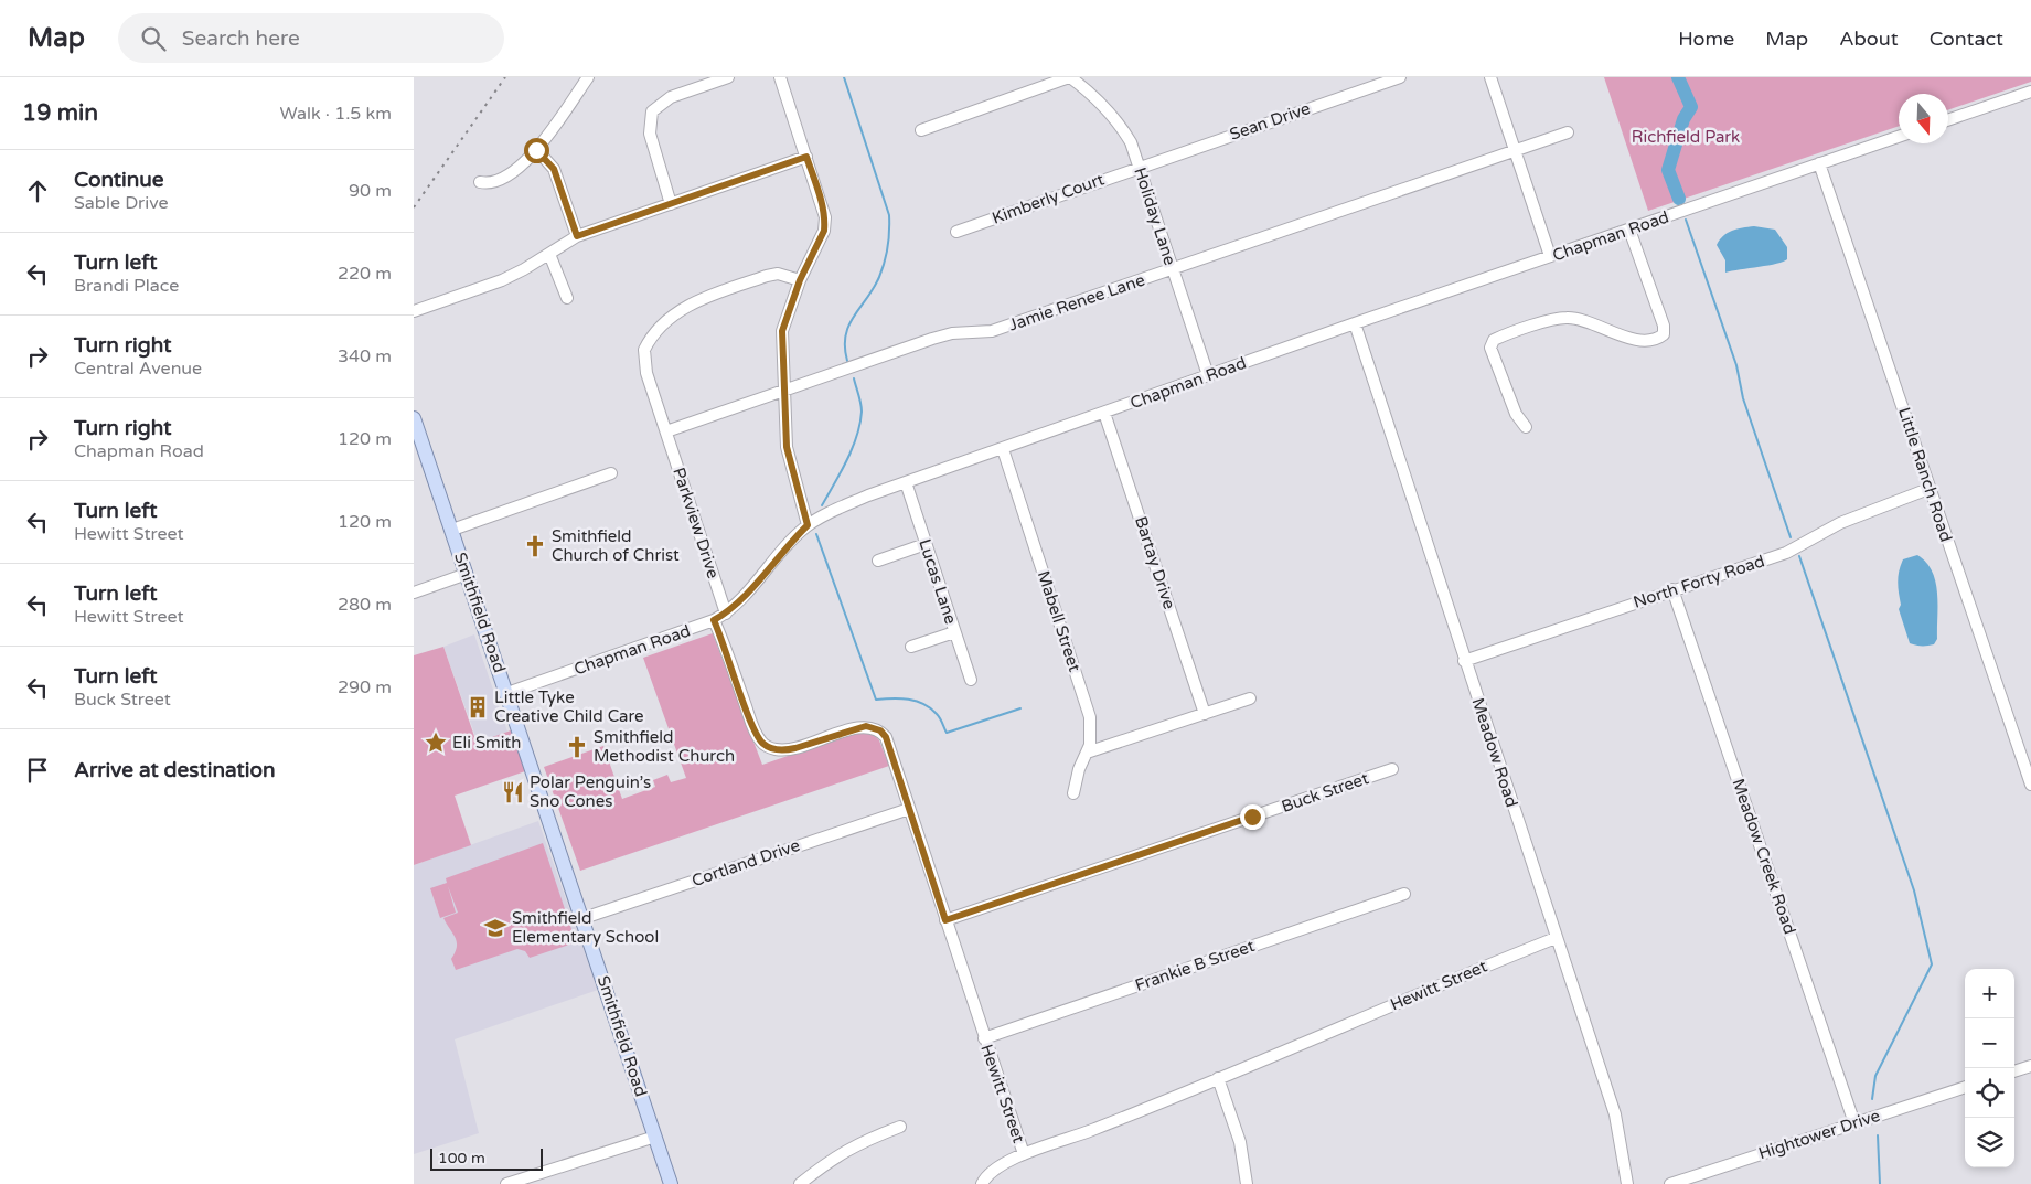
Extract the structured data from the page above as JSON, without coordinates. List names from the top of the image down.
{
  "streets": {
    "main road": ["Smithfield Road"],
    "street": [
      "Sean Drive",
      "Kimberly Court",
      "Holiday Lane",
      "Chapman Road",
      "Jamie Renee Lane",
      "Little Ranch Road",
      "Parkview Drive",
      "Bartay Drive",
      "Lucas Lane",
      "North Forty Road",
      "Mabell Street",
      "Meadow Road",
      "Buck Street",
      "Meadow Creek Road",
      "Cortland Drive",
      "Frankie B Street",
      "Hewitt Street",
      "Hightower Drive"
    ]
  },
  "crossings": [
    ["Sean Drive", "Kimberly Court"],
    ["Sean Drive", "Holiday Lane"],
    ["Kimberly Court", "Holiday Lane"],
    ["Holiday Lane", "Chapman Road"],
    ["Holiday Lane", "Jamie Renee Lane"],
    ["Chapman Road", "Little Ranch Road"],
    ["Chapman Road", "Parkview Drive"],
    ["Chapman Road", "Bartay Drive"],
    ["Chapman Road", "Lucas Lane"],
    ["Chapman Road", "Smithfield Road"],
    ["Chapman Road", "Mabell Street"],
    ["Chapman Road", "Meadow Road"],
    ["Chapman Road", "Hewitt Street"],
    ["Jamie Renee Lane", "Parkview Drive"],
    ["Little Ranch Road", "North Forty Road"],
    ["North Forty Road", "Meadow Road"],
    ["North Forty Road", "Meadow Creek Road"],
    ["Smithfield Road", "Cortland Drive"],
    ["Meadow Road", "Hewitt Street"],
    ["Buck Street", "Hewitt Street"],
    ["Meadow Creek Road", "Hightower Drive"],
    ["Cortland Drive", "Hewitt Street"],
    ["Frankie B Street", "Hewitt Street"]
  ],
  "parks": ["Richfield Park"],
  "places": {
    "church": ["Smithfield Church of Christ", "Smithfield Methodist Church"],
    "building": ["Little Tyke Creative Child Care"],
    "place": ["Eli Smith"],
    "restaurant": ["Polar Penguin’s Sno Cones"],
    "school or university": ["Smithfield Elementary School"]
  },
  "scale_bar": "100 m",
  "north": "bottom",
  "page": {
    "header": "Map",
    "search": "Search here",
    "nav": [
      "Home",
      "Map",
      "About",
      "Contact"
    ],
    "heading": ["19 min", "Walk · 1.5 km"],
    "list": [
      ["Continue", "Sable Drive", "90 m"],
      ["Turn left", "Brandi Place", "220 m"],
      ["Turn right", "Central Avenue", "340 m"],
      ["Turn right", "Chapman Road", "120 m"],
      ["Turn left", "Hewitt Street", "120 m"],
      ["Turn left", "Hewitt Street", "280 m"],
      ["Turn left", "Buck Street", "290 m"],
      "Arrive at destination"
    ],
    "map_buttons": ["+", "−"],
    "scale": "100 m"
  }
}
